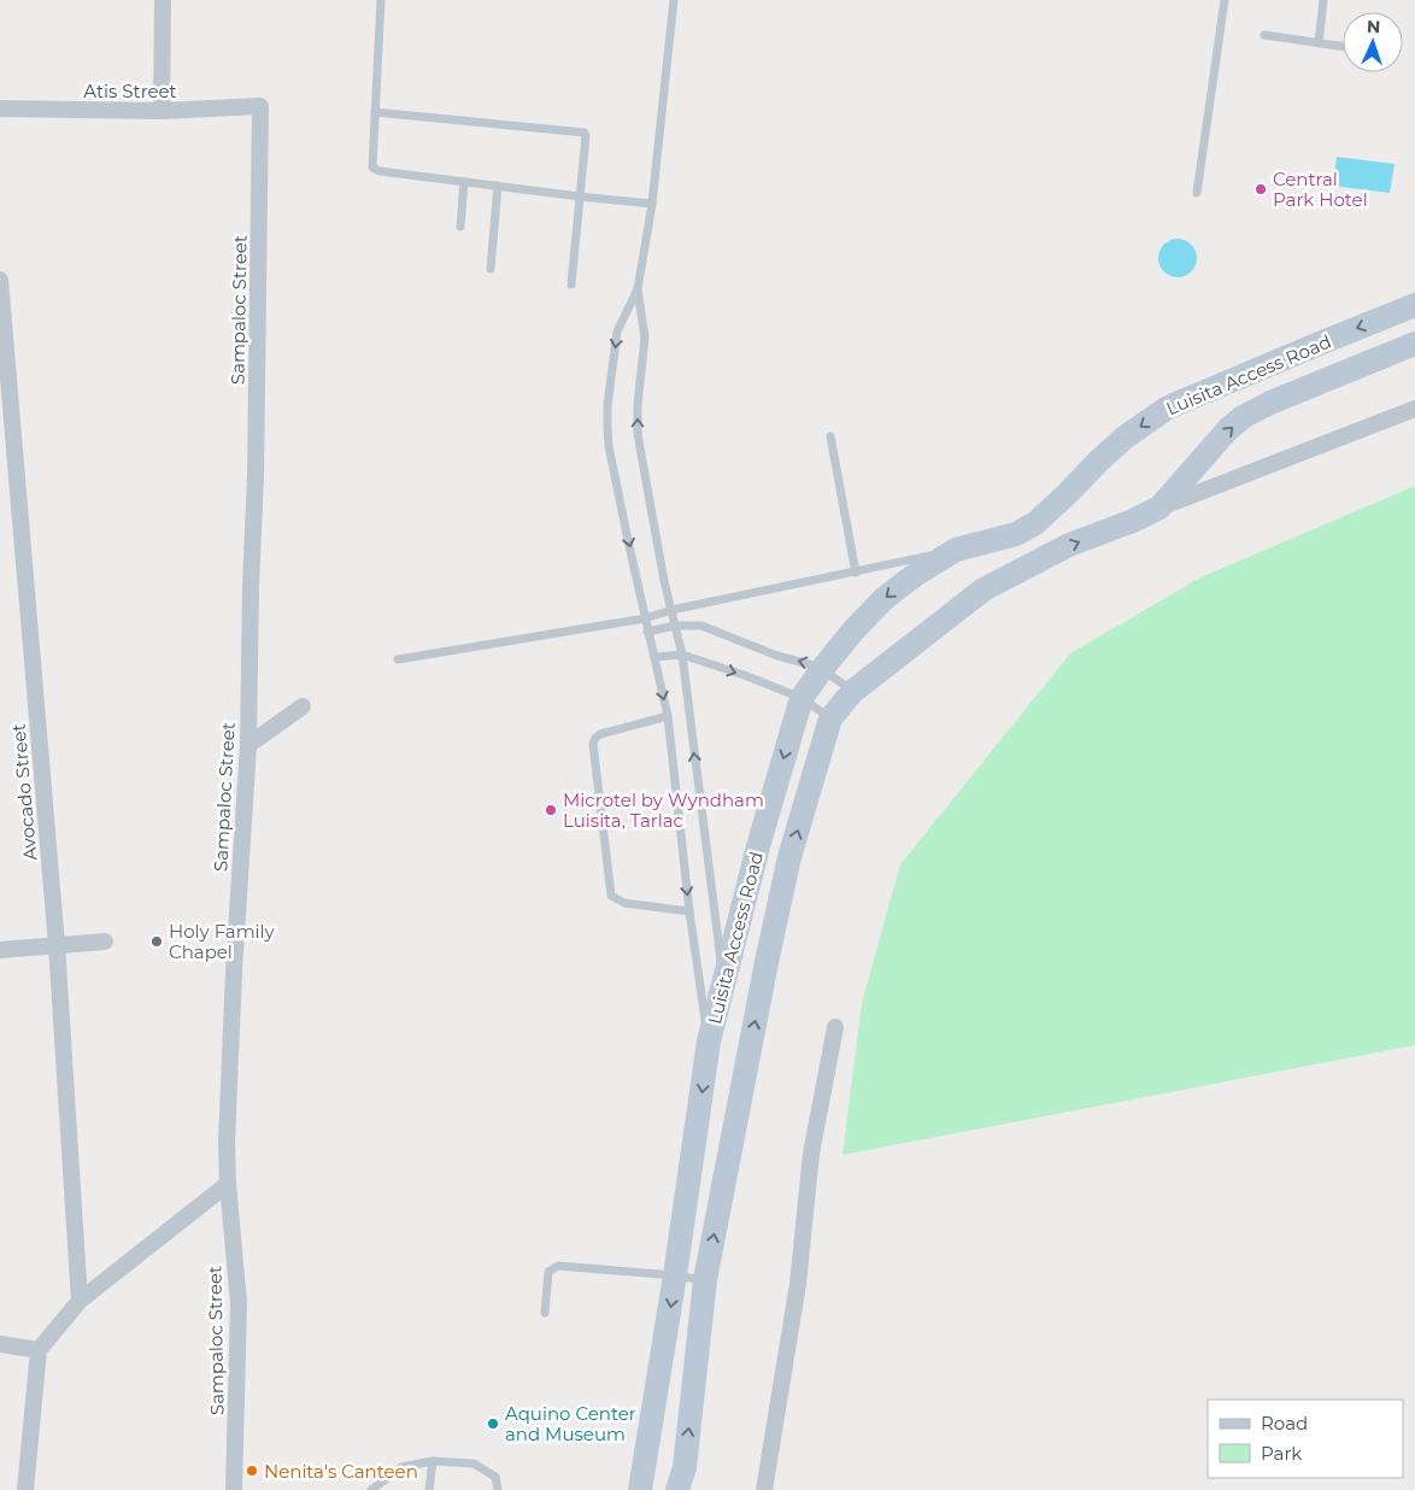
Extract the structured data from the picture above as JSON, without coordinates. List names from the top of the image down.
{
  "streets": {
    "main road": ["Luisita Access Road"],
    "street": ["Atis Street", "Sampaloc Street", "Avocado Street"]
  },
  "crossings": [
    ["Atis Street", "Sampaloc Street"]
  ],
  "places": [
    "Central Park Hotel",
    "Microtel by Wyndham Luisita, Tarlac",
    "Holy Family Chapel",
    "Aquino Center and Museum",
    "Nenita's Canteen"
  ],
  "legend": ["Road", "Park"],
  "north": "top"
}
